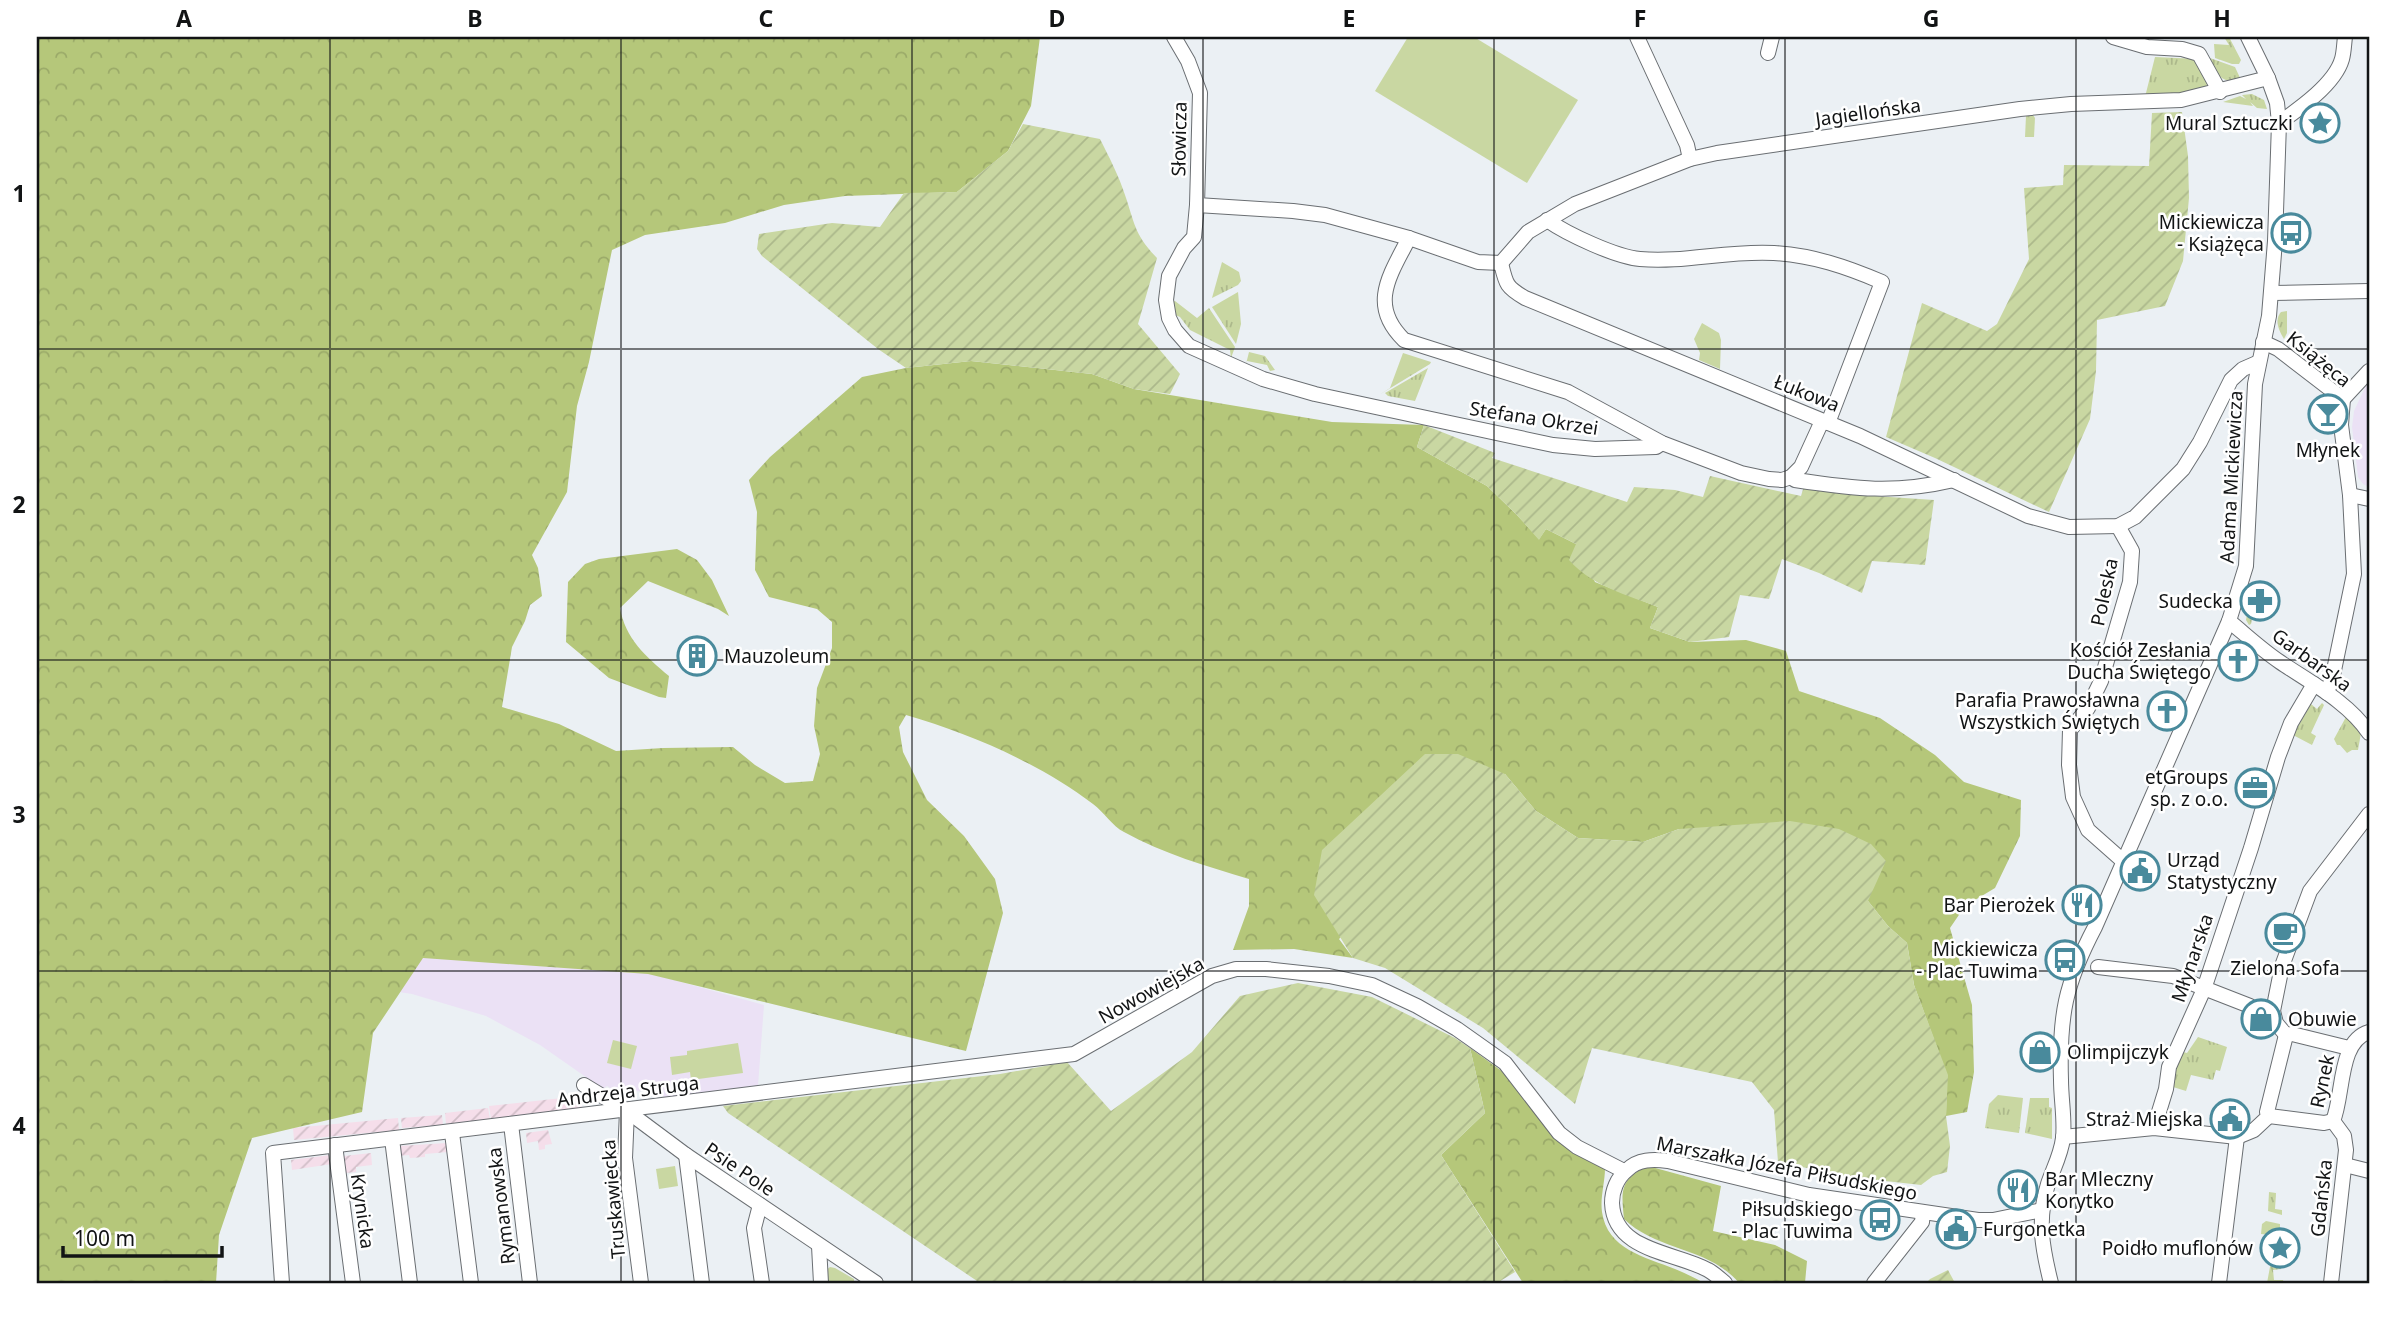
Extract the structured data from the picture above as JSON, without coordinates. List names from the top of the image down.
{
  "streets": {
    "street": [
      "Jagiellońska",
      "Słowicza",
      "Książęca",
      "Łukowa",
      "Stefana Okrzei",
      "Adama Mickiewicza",
      "Poleska",
      "Garbarska",
      "Młynarska",
      "Nowowiejska",
      "Rynek",
      "Andrzeja Struga",
      "Marszałka Józefa Piłsudskiego",
      "Psie Pole",
      "Gdańska",
      "Truskawiecka",
      "Rymanowska",
      "Krynicka"
    ]
  },
  "crossings": [
    ["Jagiellońska", "Łukowa"],
    ["Jagiellońska", "Adama Mickiewicza"],
    ["Słowicza", "Stefana Okrzei"],
    ["Książęca", "Adama Mickiewicza"],
    ["Łukowa", "Poleska"],
    ["Adama Mickiewicza", "Poleska"],
    ["Adama Mickiewicza", "Garbarska"],
    ["Adama Mickiewicza", "Marszałka Józefa Piłsudskiego"],
    ["Garbarska", "Młynarska"],
    ["Nowowiejska", "Andrzeja Struga"],
    ["Nowowiejska", "Marszałka Józefa Piłsudskiego"],
    ["Rynek", "Gdańska"],
    ["Andrzeja Struga", "Psie Pole"],
    ["Andrzeja Struga", "Truskawiecka"],
    ["Andrzeja Struga", "Rymanowska"],
    ["Andrzeja Struga", "Krynicka"],
    ["Psie Pole", "Truskawiecka"]
  ],
  "places": {
    "place": ["Mural Sztuczki", "Poidło muflonów"],
    "bus stop": ["Mickiewicza - Książęca", "Mickiewicza - Plac Tuwima", "Piłsudskiego - Plac Tuwima"],
    "bar": ["Młynek"],
    "pharmacy": ["Sudecka"],
    "building": ["Mauzoleum"],
    "church": ["Kościół Zesłania Ducha Świętego", "Parafia Prawosławna Wszystkich Świętych"],
    "office": ["etGroups sp. z o.o."],
    "public building": ["Urząd Statystyczny", "Straż Miejska", "Furgonetka"],
    "restaurant": ["Bar Pierożek", "Bar Mleczny Korytko"],
    "cafe": ["Zielona Sofa"],
    "shop": ["Obuwie", "Olimpijczyk"]
  },
  "scale_bar": "100 m",
  "grid": {
    "columns": [
      "A",
      "B",
      "C",
      "D",
      "E",
      "F",
      "G",
      "H"
    ],
    "rows": [
      "1",
      "2",
      "3",
      "4"
    ]
  }
}
